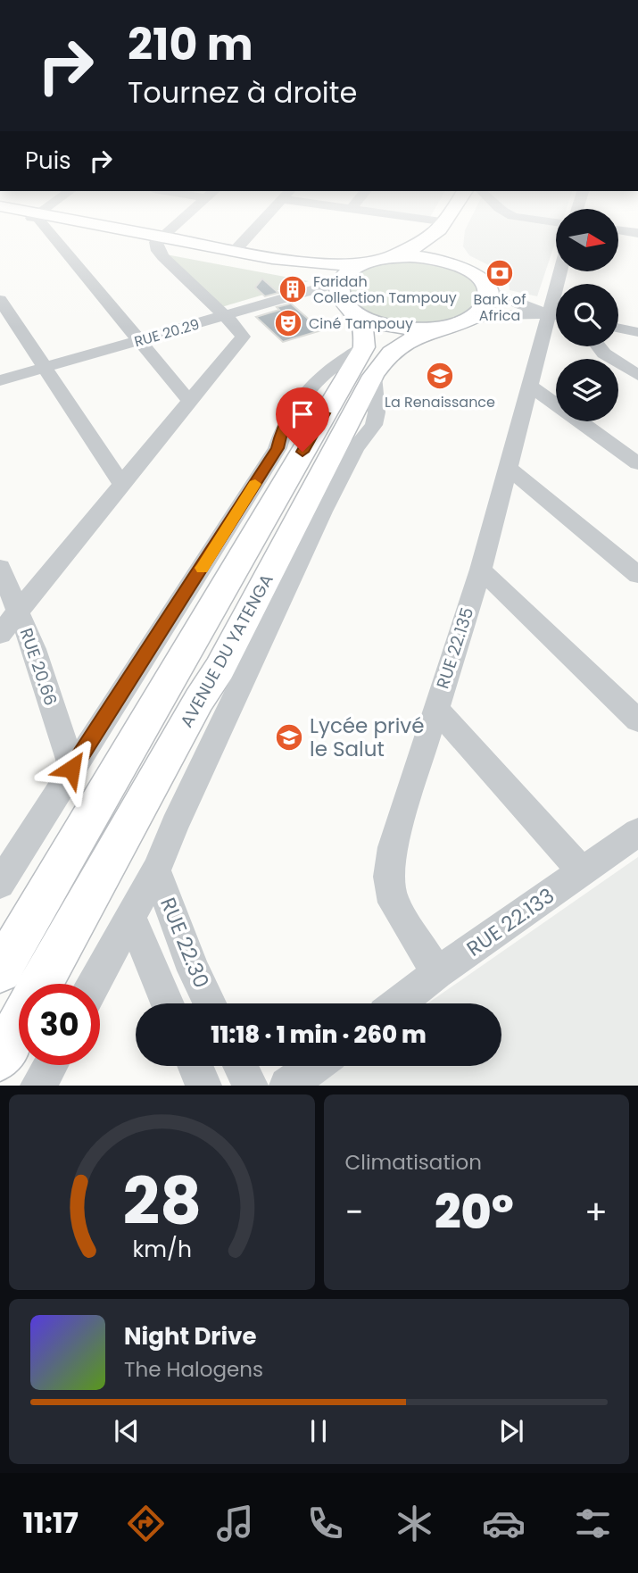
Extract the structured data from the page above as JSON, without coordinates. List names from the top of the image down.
{
  "streets": {
    "main road": ["AVENUE DU YATENGA"],
    "street": [
      "RUE 20.29",
      "RUE 22.135",
      "RUE 20.66",
      "RUE 22.133",
      "RUE 22.30"
    ]
  },
  "crossings": [
    ["RUE 22.135", "RUE 22.133"]
  ],
  "places": {
    "bank": ["Bank of Africa"],
    "building": ["Faridah Collection Tampouy"],
    "theatre": ["Ciné Tampouy"],
    "school or university": ["La Renaissance", "Lycée privé le Salut"]
  },
  "north": "right",
  "page": {
    "turn": ["210 m", "Tournez à droite"],
    "then": "Puis",
    "limit": "30",
    "trip": "11:18 · 1 min · 260 m",
    "tile": "Climatisation",
    "heat": ["−", "20°", "+"],
    "song": ["Night Drive", "The Halogens"],
    "tabs": "11:17",
    "gauge": ["28", "km/h"]
  }
}
